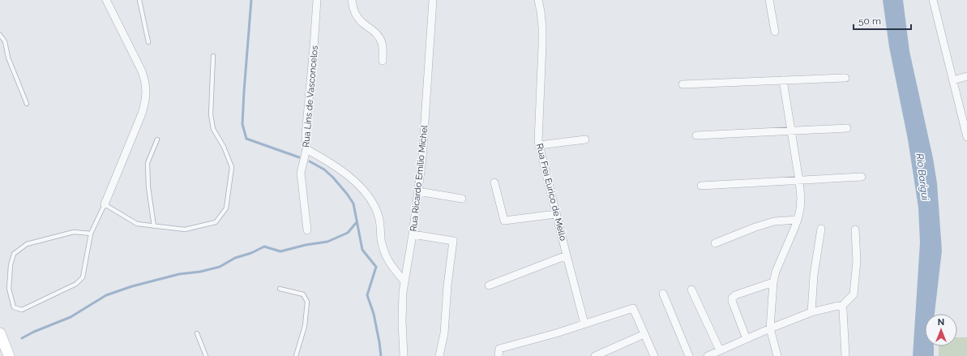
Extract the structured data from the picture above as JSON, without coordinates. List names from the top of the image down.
{
  "streets": {
    "street": ["Rua Lins de Vasconcelos", "Rua Ricardo Emílio Michel", "Rua Frei Eurico de Mello"]
  },
  "water": ["Rio Barigui"],
  "scale_bar": "50 m",
  "north": "top"
}
